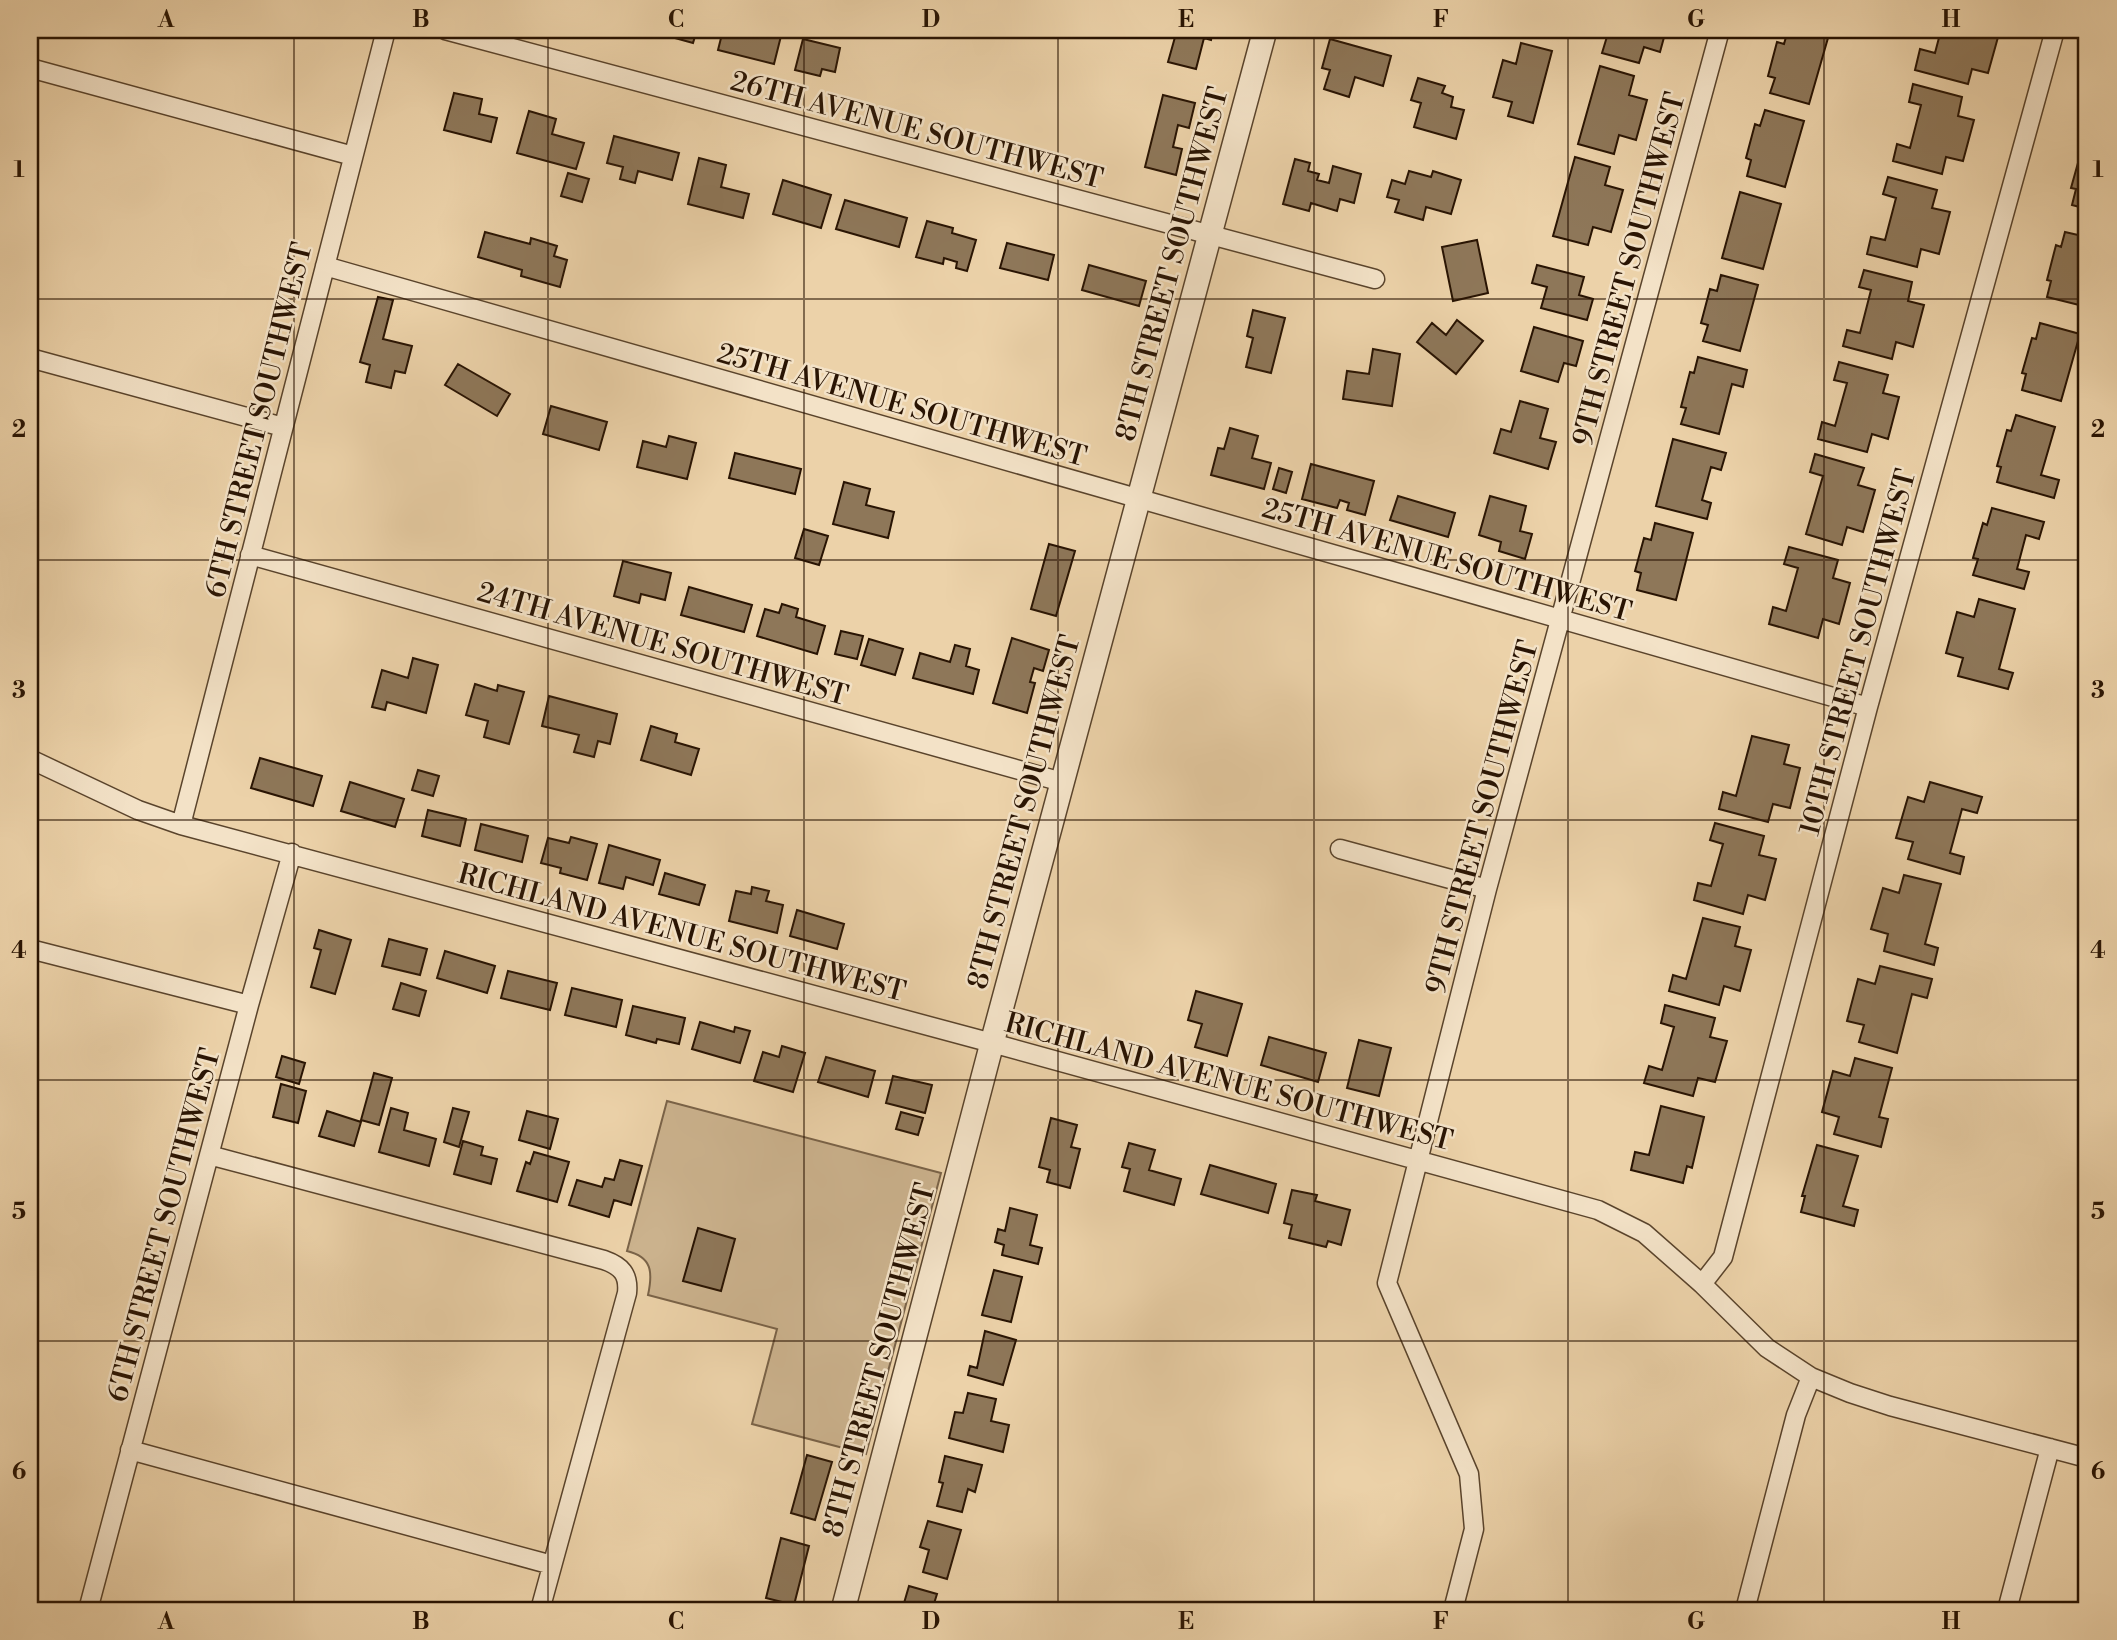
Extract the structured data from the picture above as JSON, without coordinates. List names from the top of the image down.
{
  "streets": {
    "street": [
      "26TH AVENUE SOUTHWEST",
      "8TH STREET SOUTHWEST",
      "9TH STREET SOUTHWEST",
      "25TH AVENUE SOUTHWEST",
      "6TH STREET SOUTHWEST",
      "24TH AVENUE SOUTHWEST",
      "10TH STREET SOUTHWEST",
      "RICHLAND AVENUE SOUTHWEST"
    ]
  },
  "crossings": [
    ["26TH AVENUE SOUTHWEST", "8TH STREET SOUTHWEST"],
    ["8TH STREET SOUTHWEST", "25TH AVENUE SOUTHWEST"],
    ["8TH STREET SOUTHWEST", "24TH AVENUE SOUTHWEST"],
    ["8TH STREET SOUTHWEST", "RICHLAND AVENUE SOUTHWEST"],
    ["9TH STREET SOUTHWEST", "25TH AVENUE SOUTHWEST"],
    ["9TH STREET SOUTHWEST", "RICHLAND AVENUE SOUTHWEST"],
    ["25TH AVENUE SOUTHWEST", "6TH STREET SOUTHWEST"],
    ["25TH AVENUE SOUTHWEST", "10TH STREET SOUTHWEST"],
    ["6TH STREET SOUTHWEST", "24TH AVENUE SOUTHWEST"],
    ["6TH STREET SOUTHWEST", "RICHLAND AVENUE SOUTHWEST"],
    ["10TH STREET SOUTHWEST", "RICHLAND AVENUE SOUTHWEST"]
  ],
  "grid": {
    "columns": [
      "A",
      "B",
      "C",
      "D",
      "E",
      "F",
      "G",
      "H"
    ],
    "rows": [
      "1",
      "2",
      "3",
      "4",
      "5",
      "6"
    ]
  }
}
